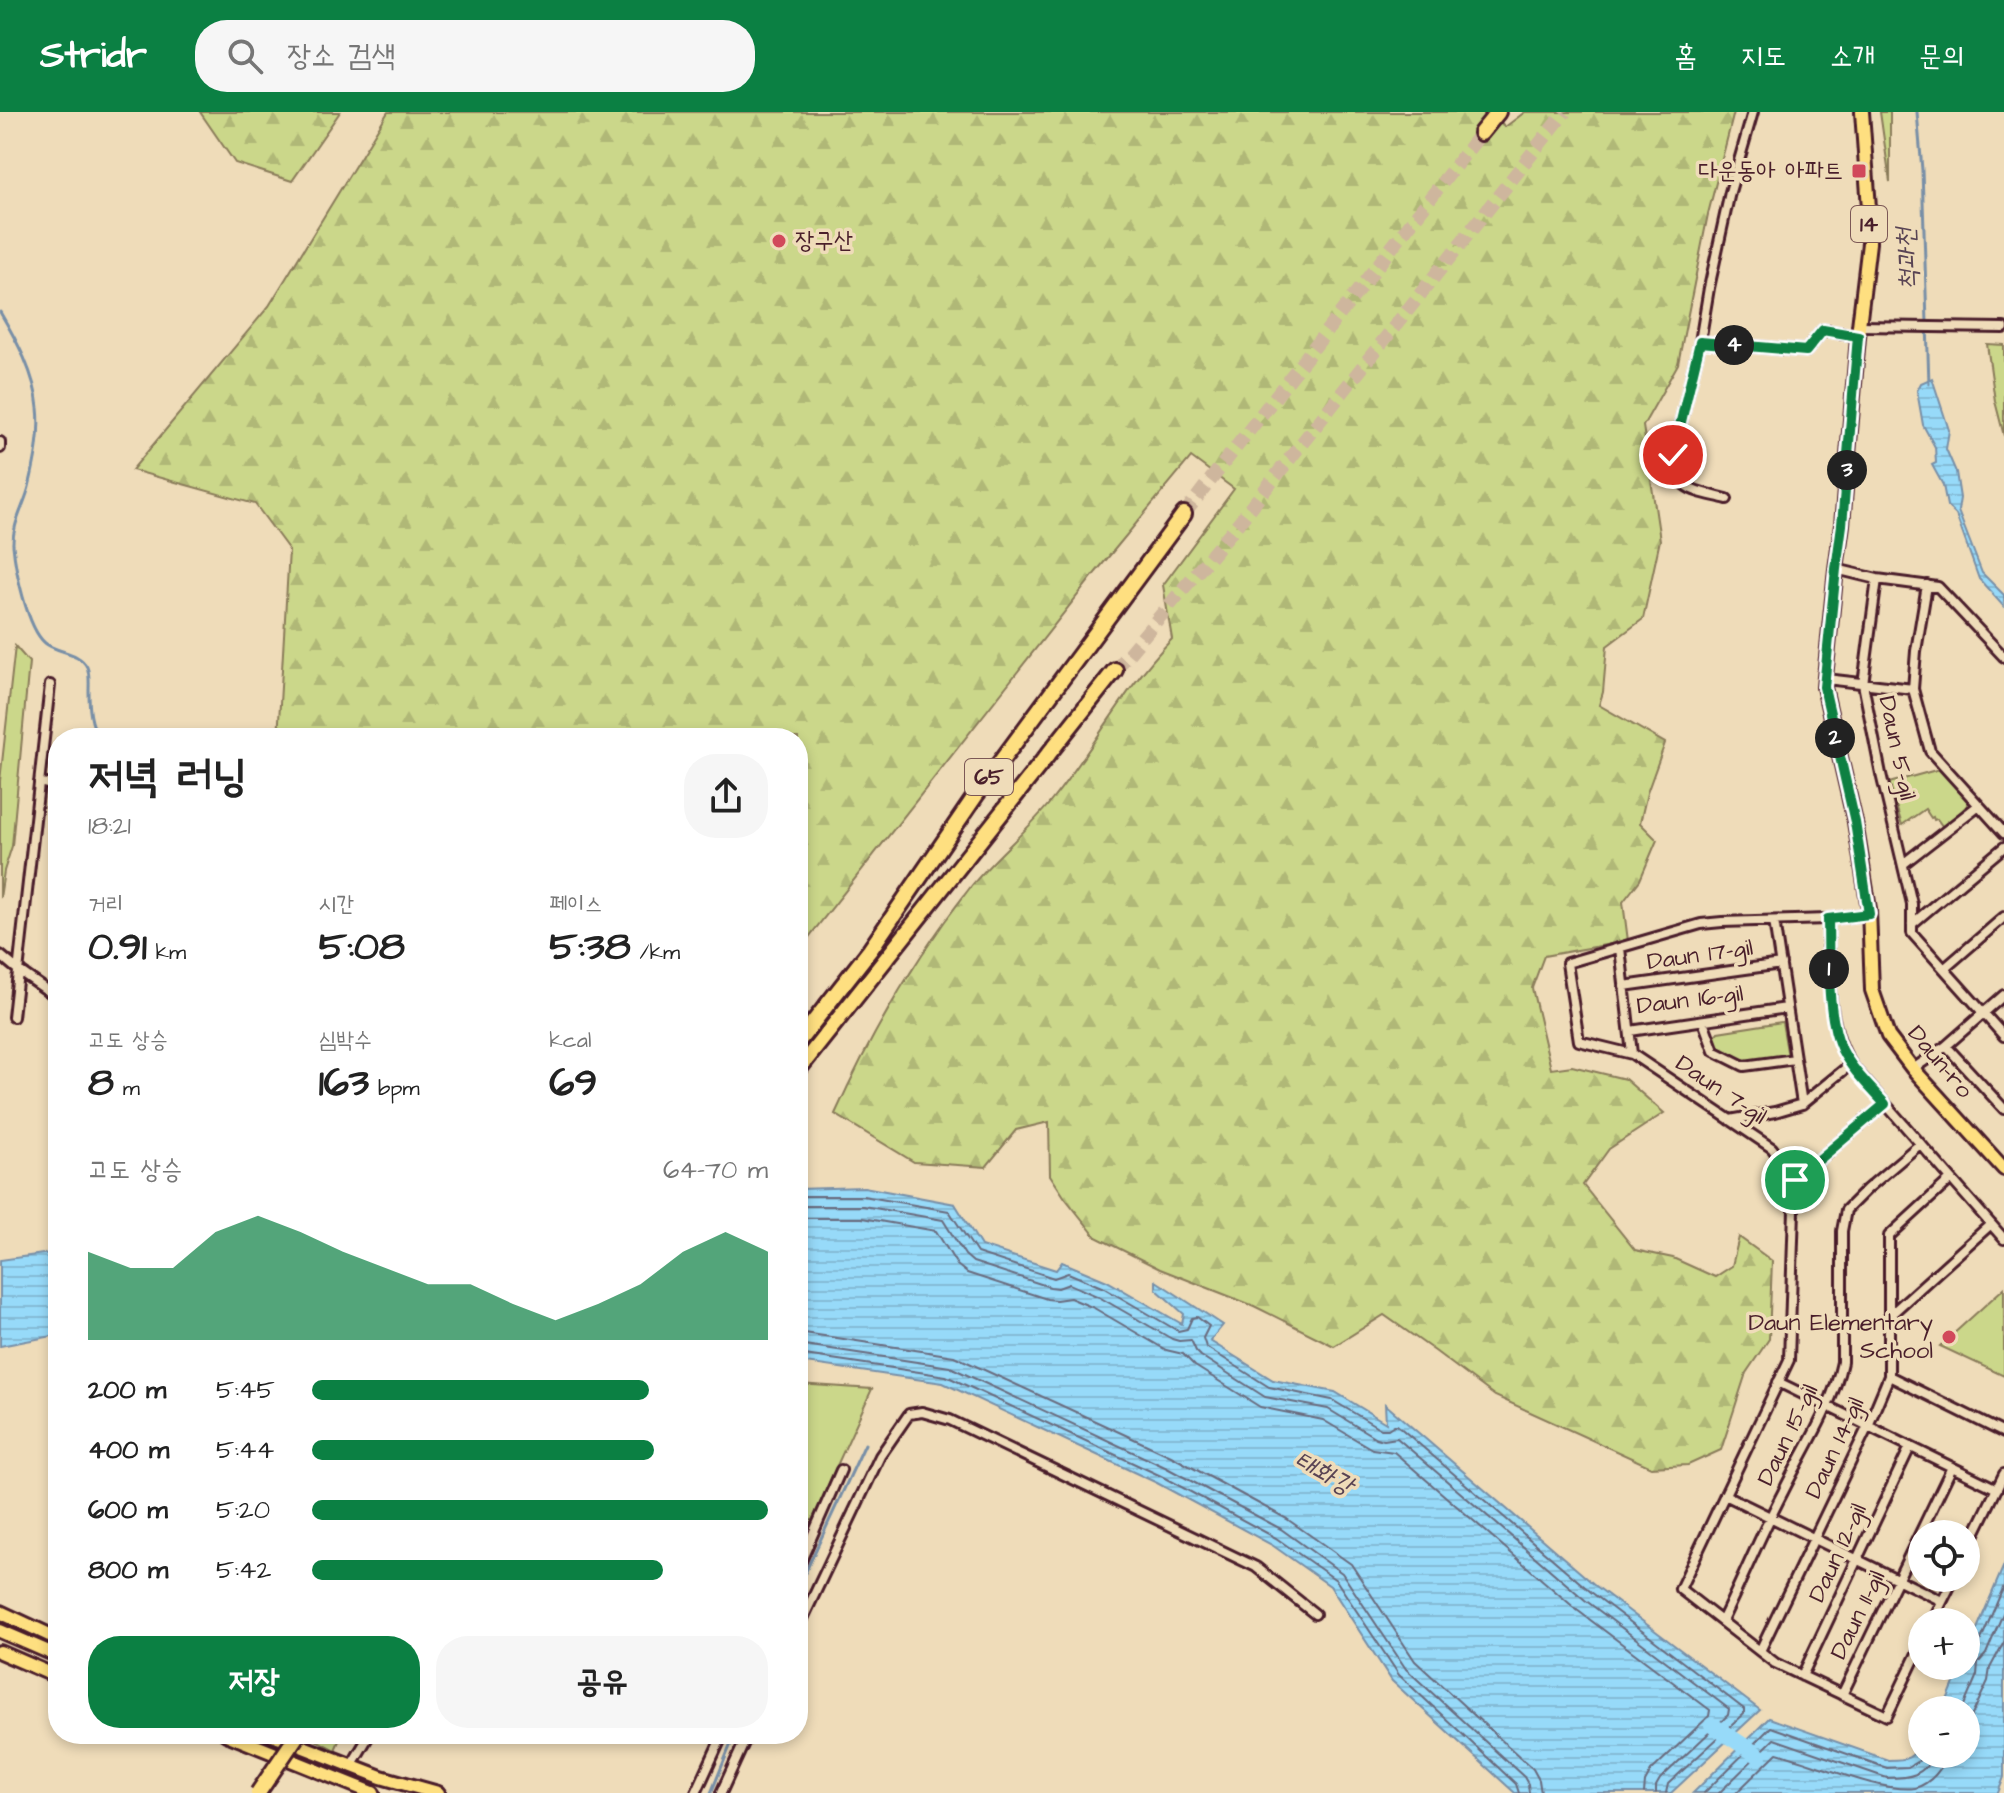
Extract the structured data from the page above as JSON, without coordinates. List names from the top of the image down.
{
  "streets": {
    "highway": ["65"],
    "main road": ["14", "Daun-ro"],
    "street": [
      "Daun 5-gil",
      "Daun 17-gil",
      "Daun 16-gil",
      "Daun 7-gil",
      "Daun 15-gil",
      "Daun 14-gil",
      "Daun 12-gil",
      "Daun 11-gil"
    ]
  },
  "crossings": [
    ["Daun 17-gil", "Daun 16-gil"],
    ["Daun 17-gil", "Daun 7-gil"],
    ["Daun 16-gil", "Daun 7-gil"],
    ["Daun-ro", "Daun 7-gil"]
  ],
  "water": ["척과천", "태화강"],
  "places": {
    "transit": ["다운동아 아파트"],
    "other": ["장구산", "Daun Elementary School"]
  },
  "page": {
    "header": "Stridr",
    "search": "장소 검색",
    "nav": [
      "홈",
      "지도",
      "소개",
      "문의"
    ],
    "pins": [
      "4",
      "3",
      "2",
      "1"
    ],
    "heading": ["저녁 러닝", "18:21"],
    "stats": [
      ["거리", "0.91 km"],
      ["시간", "5:08"],
      ["페이스", "5:38 /km"],
      ["고도 상승", "8 m"],
      ["심박수", "163 bpm"],
      ["kcal", "69"]
    ],
    "chart": ["고도 상승", "64–70 m"],
    "list": [
      {
        "name": "200 m",
        "note": "5:45"
      },
      {
        "name": "400 m",
        "note": "5:44"
      },
      {
        "name": "600 m",
        "note": "5:20"
      },
      {
        "name": "800 m",
        "note": "5:42"
      }
    ],
    "map_buttons": ["+", "−"],
    "buttons": ["저장", "공유"]
  }
}
